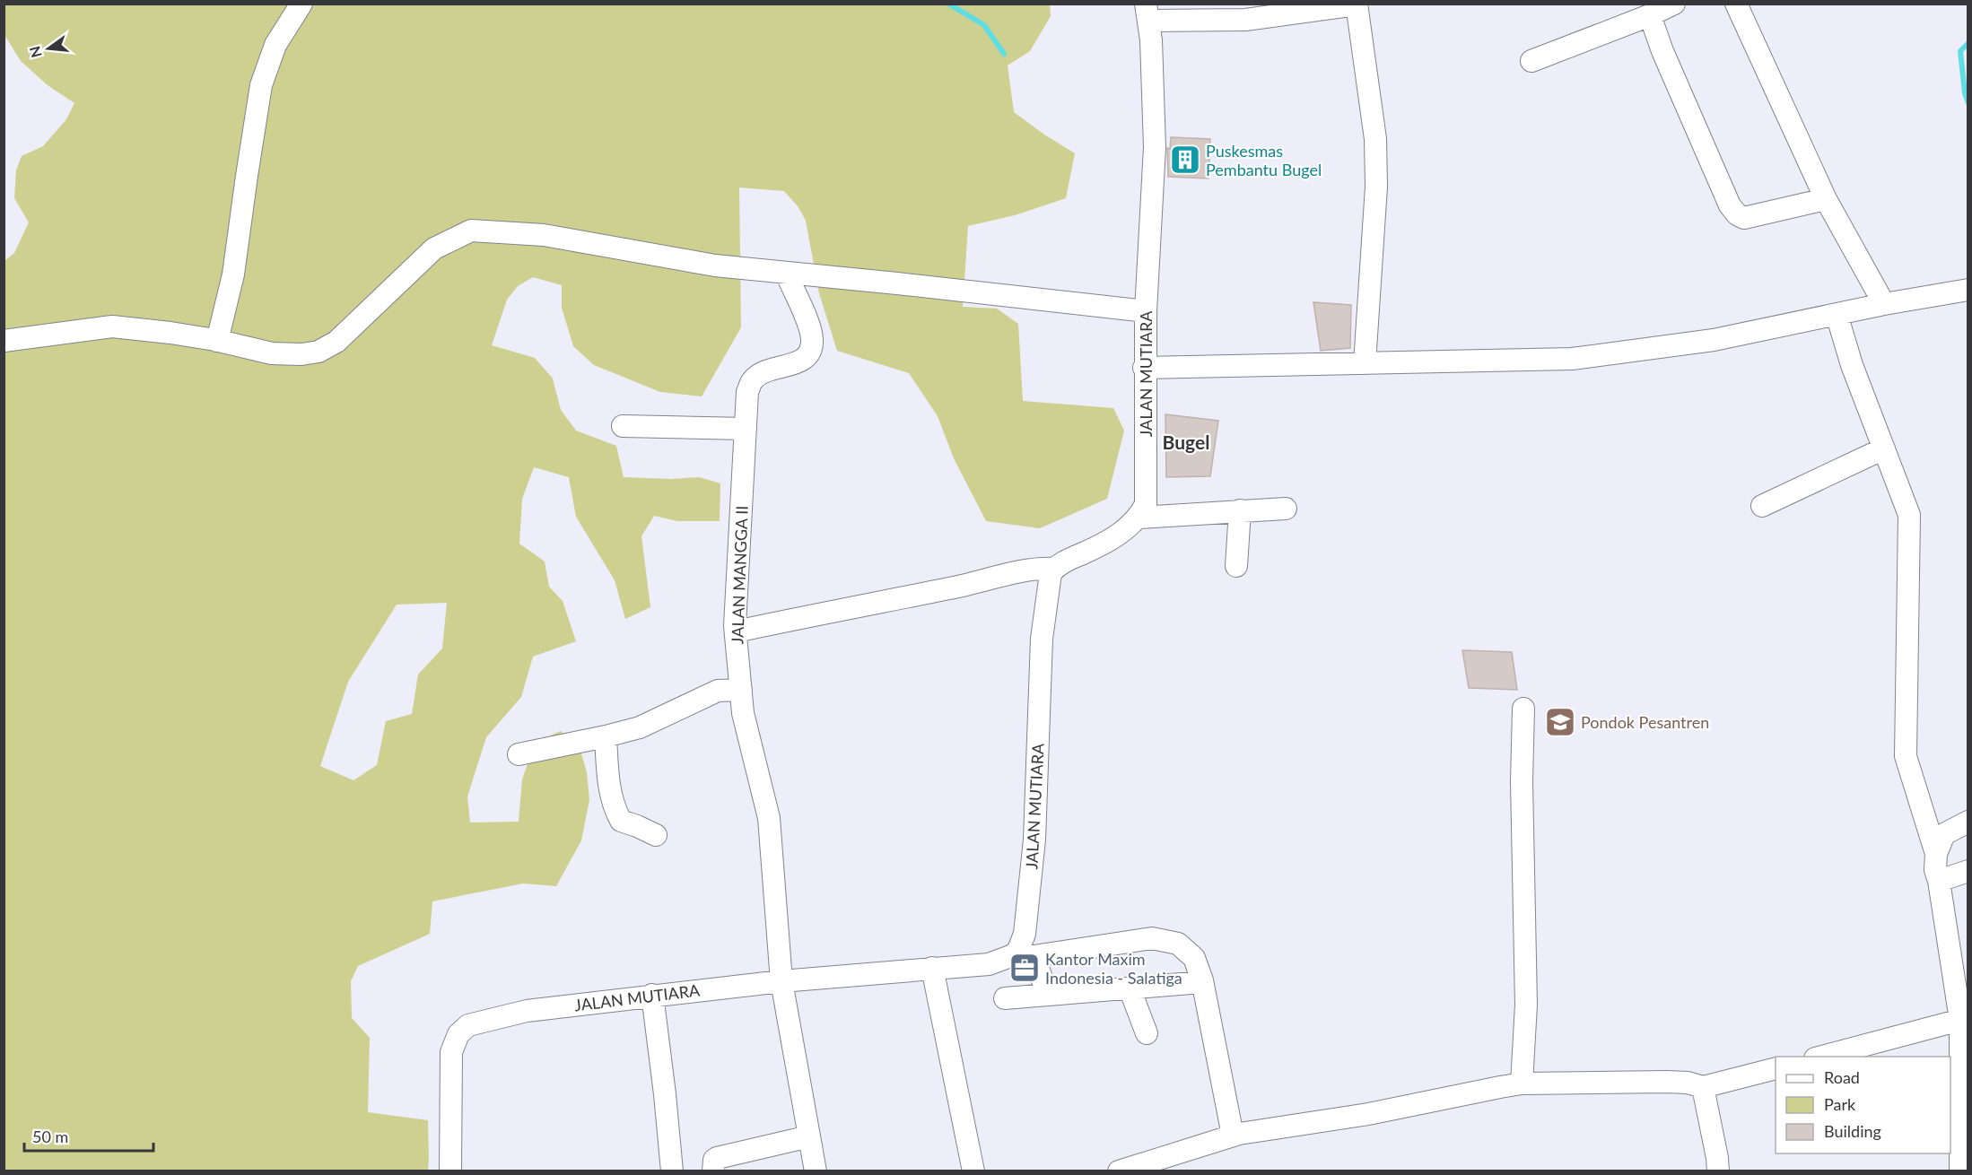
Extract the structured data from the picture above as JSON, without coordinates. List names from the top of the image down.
{
  "streets": {
    "street": ["JALAN MUTIARA", "JALAN MANGGA II"]
  },
  "crossings": [
    ["JALAN MUTIARA", "JALAN MANGGA II"]
  ],
  "districts": ["Bugel"],
  "places": {
    "building": ["Puskesmas Pembantu Bugel"],
    "school or university": ["Pondok Pesantren"],
    "office": ["Kantor Maxim Indonesia - Salatiga"]
  },
  "legend": ["Road", "Park", "Building"],
  "scale_bar": "50 m",
  "north": "left"
}
